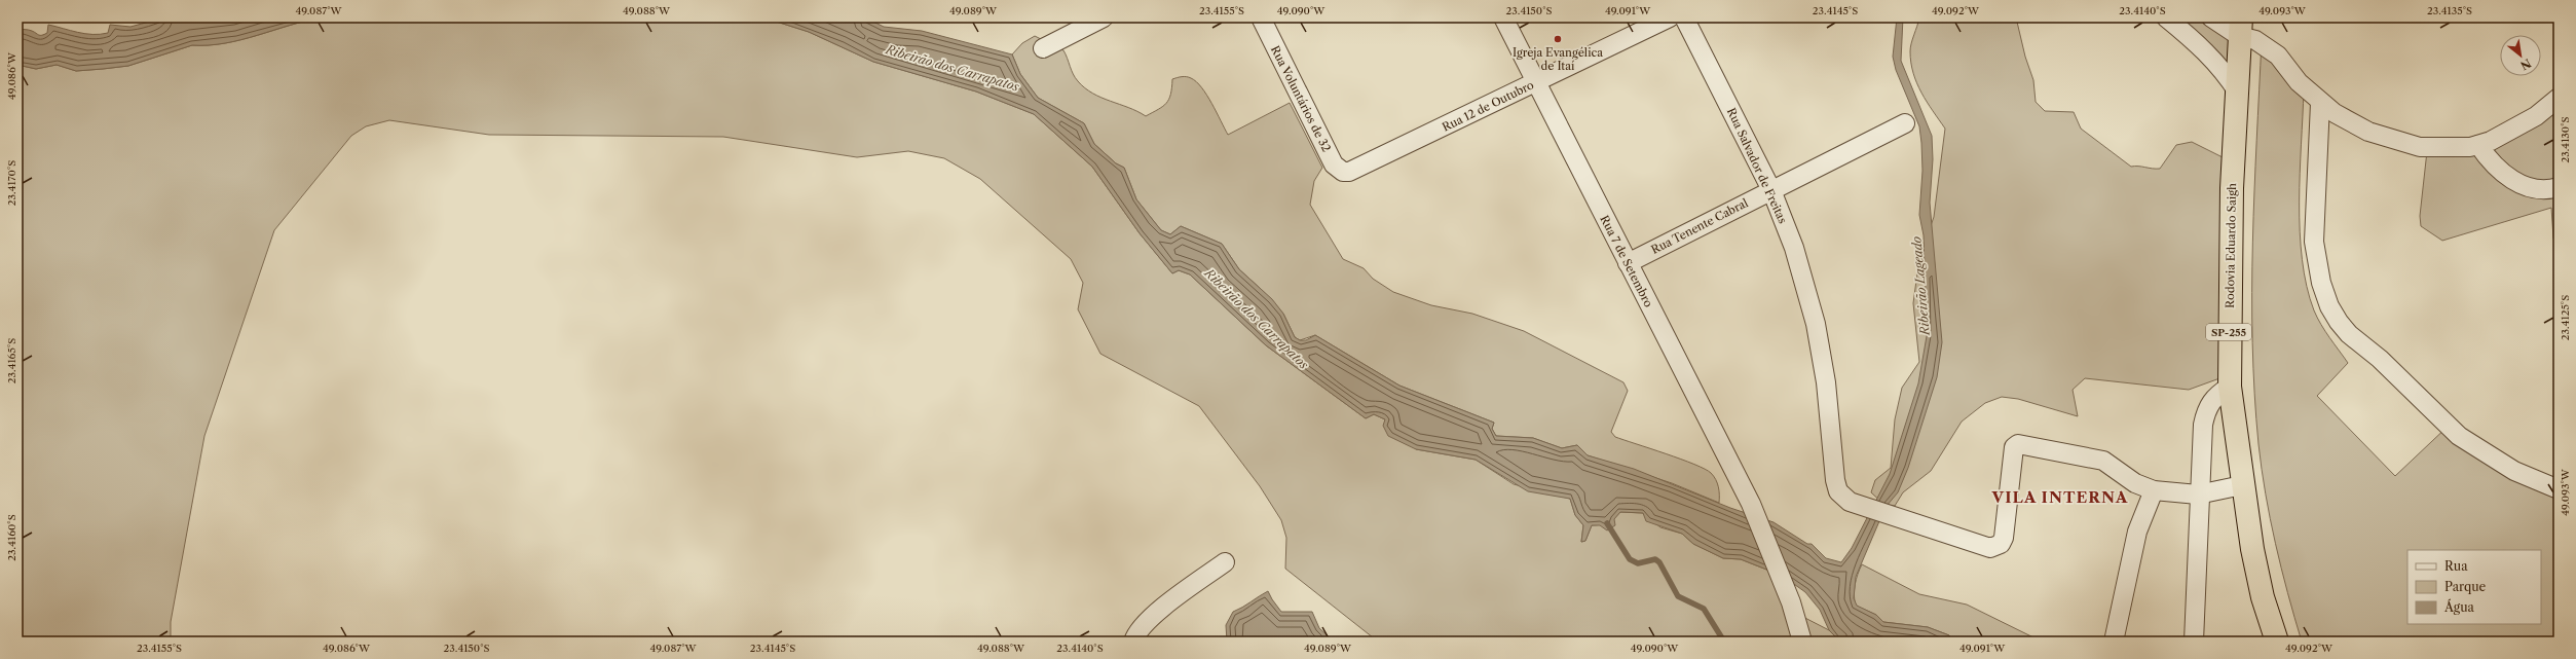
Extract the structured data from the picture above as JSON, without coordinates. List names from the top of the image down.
{
  "streets": {
    "highway": ["Rodovia Eduardo Saigh", "SP-255"],
    "street": [
      "Rua Voluntários de 32",
      "Rua 12 de Outubro",
      "Rua Salvador de Freitas",
      "Rua Tenente Cabral",
      "Rua 7 de Setembro"
    ]
  },
  "crossings": [
    ["Rua Voluntários de 32", "Rua 12 de Outubro"],
    ["Rua 12 de Outubro", "Rua 7 de Setembro"],
    ["Rua Salvador de Freitas", "Rua Tenente Cabral"],
    ["Rua Tenente Cabral", "Rua 7 de Setembro"]
  ],
  "districts": ["VILA INTERNA"],
  "water": ["Ribeirão dos Carrapatos", "Ribeirão Lageado"],
  "places": ["Igreja Evangélica de Itaí"],
  "legend": ["Rua", "Parque", "Água"],
  "north": "bottom right",
  "coordinates": [
    "49.087°W",
    "49.088°W",
    "49.089°W",
    "23.4155°S",
    "49.090°W",
    "23.4150°S",
    "49.091°W",
    "23.4145°S",
    "49.092°W",
    "23.4140°S",
    "49.093°W",
    "23.4135°S",
    "49.086°W",
    "23.4130°S",
    "23.4170°S",
    "23.4125°S",
    "23.4165°S",
    "23.4160°S"
  ]
}
